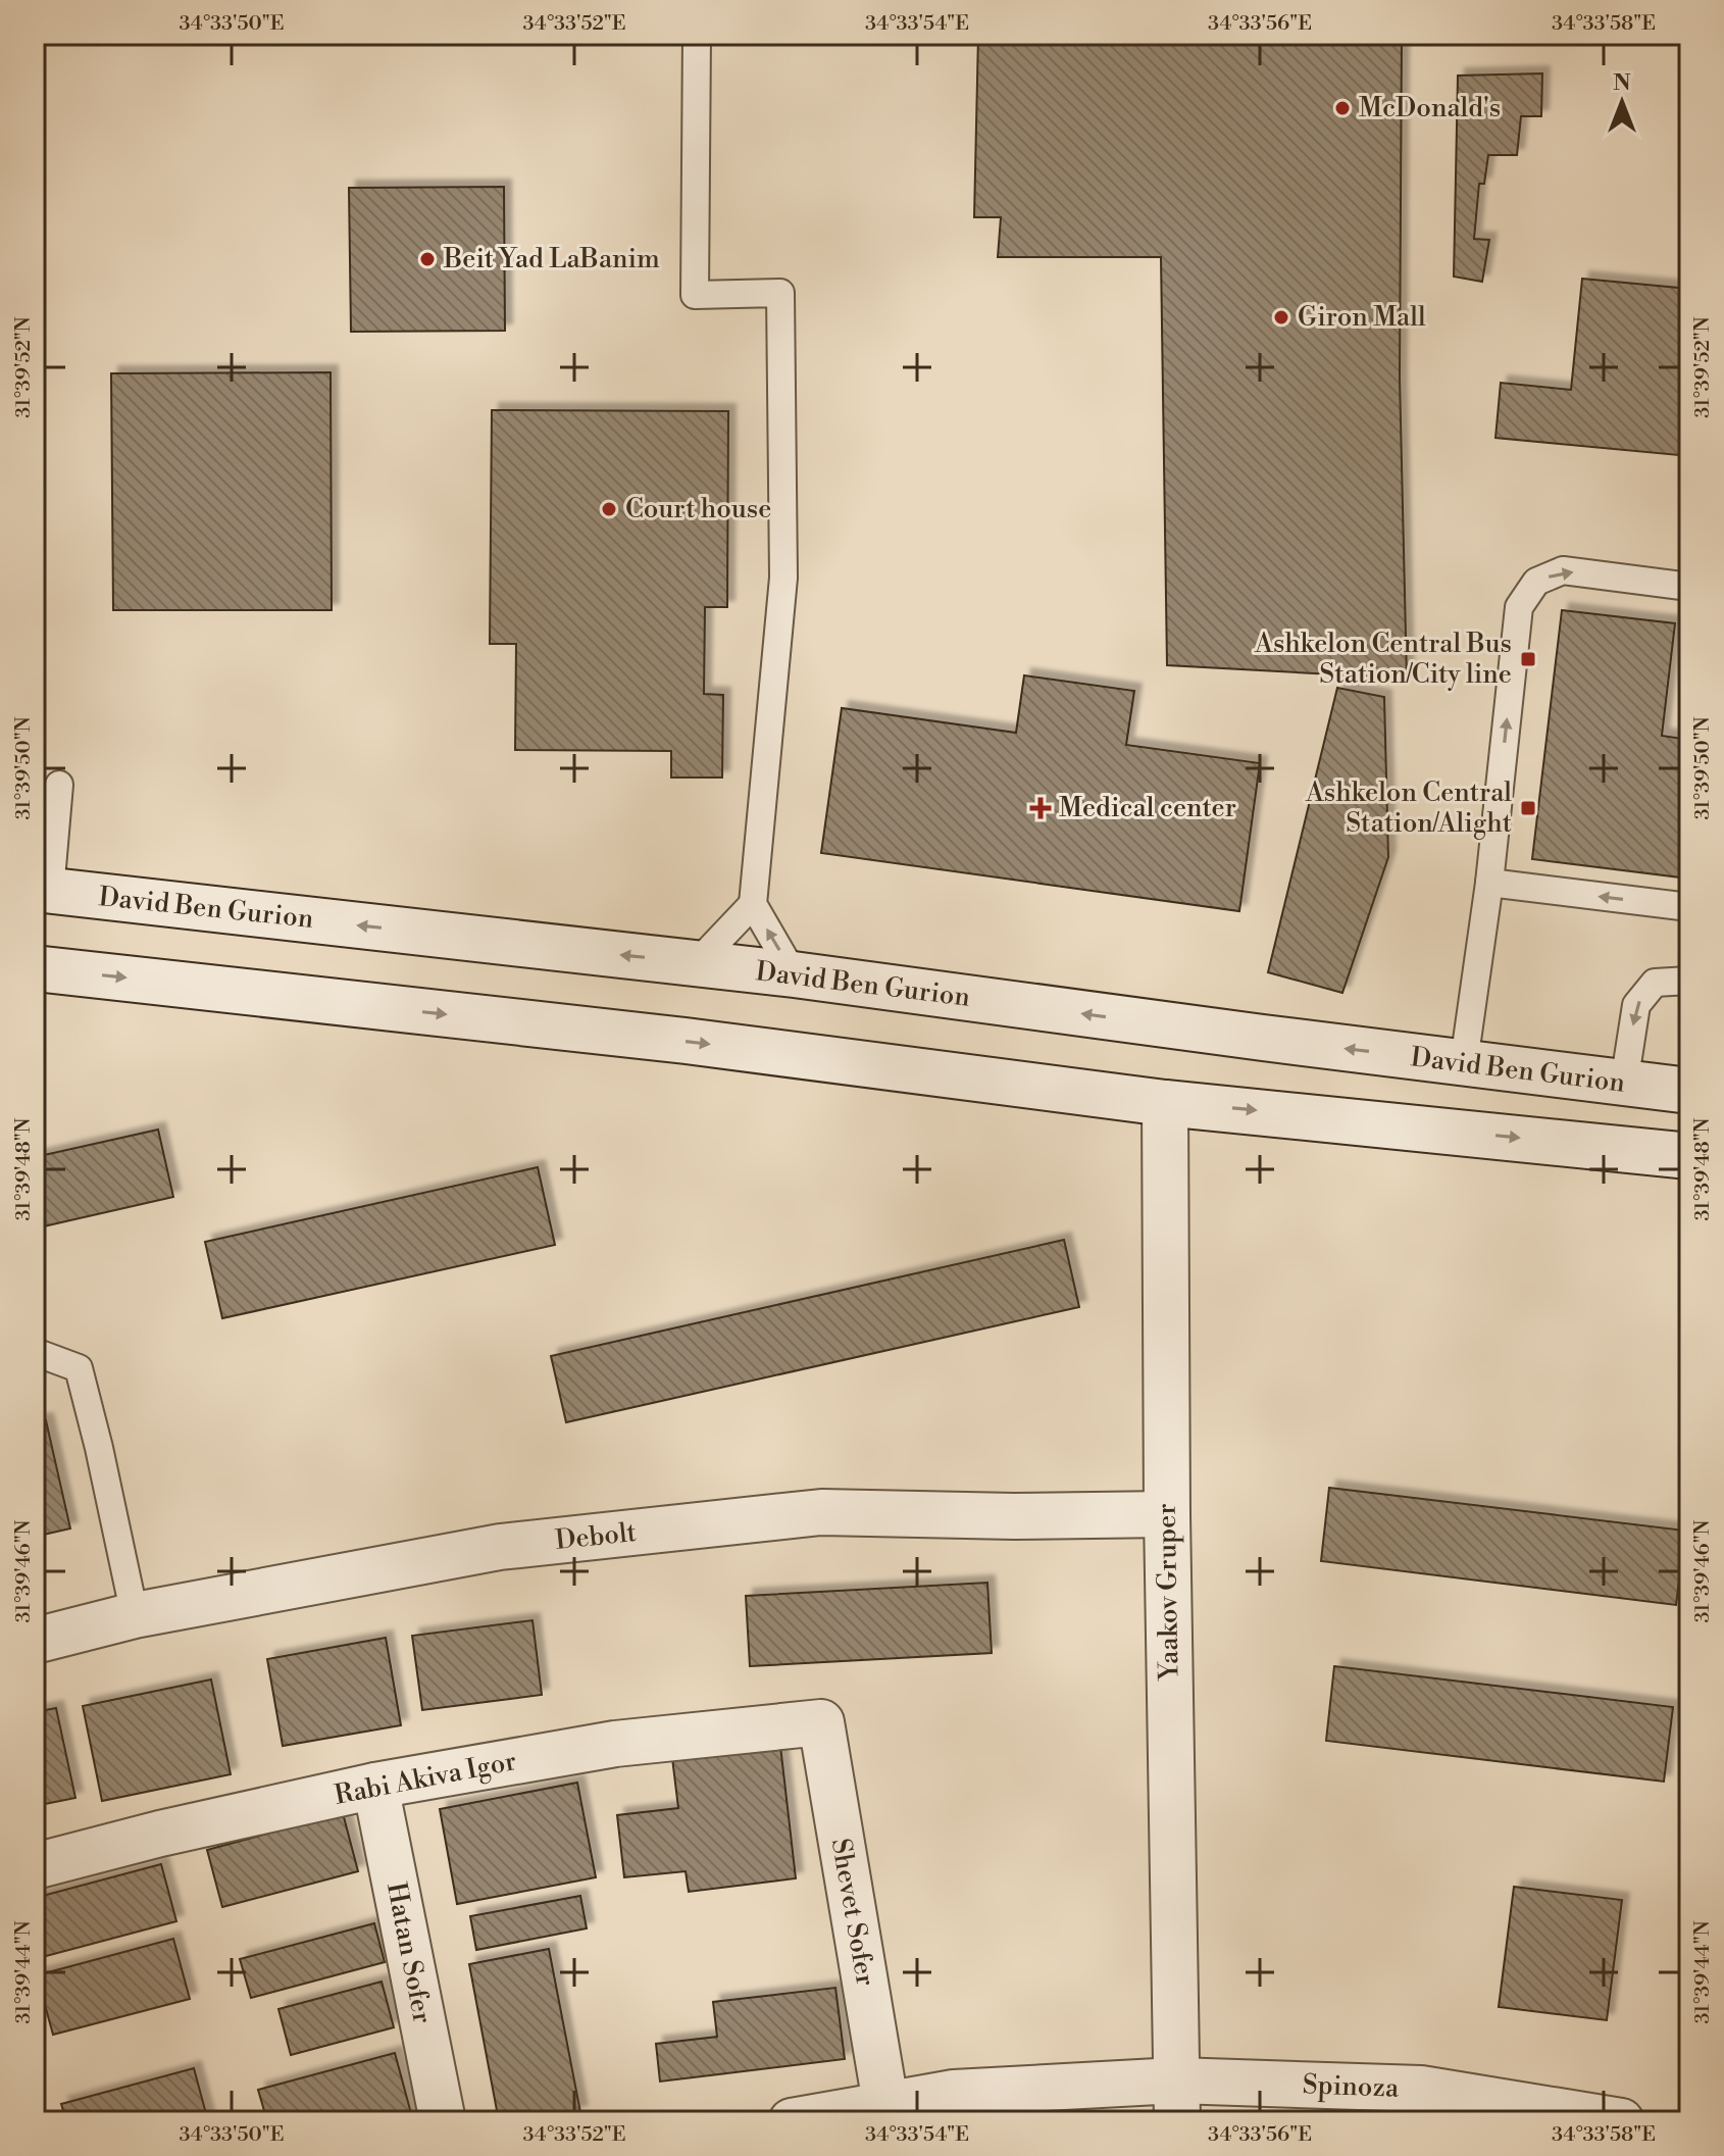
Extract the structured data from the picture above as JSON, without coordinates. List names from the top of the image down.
{
  "streets": {
    "street": [
      "David Ben Gurion",
      "Debolt",
      "Yaakov Gruper",
      "Rabi Akiva Igor",
      "Shevet Sofer",
      "Hatan Sofer",
      "Spinoza"
    ]
  },
  "crossings": [
    ["Debolt", "Yaakov Gruper"],
    ["Yaakov Gruper", "Spinoza"],
    ["Rabi Akiva Igor", "Shevet Sofer"],
    ["Rabi Akiva Igor", "Hatan Sofer"],
    ["Shevet Sofer", "Spinoza"]
  ],
  "places": {
    "other": [
      "McDonald's",
      "Beit Yad LaBanim",
      "Giron Mall",
      "Court house"
    ],
    "transit": ["Ashkelon Central Bus Station/City line", "Ashkelon Central Station/Alight"],
    "health": ["Medical center"]
  },
  "north": "top",
  "coordinates": [
    "34°33'50\"E",
    "34°33'52\"E",
    "34°33'54\"E",
    "34°33'56\"E",
    "34°33'58\"E",
    "31°39'52\"N",
    "31°39'50\"N",
    "31°39'48\"N",
    "31°39'46\"N",
    "31°39'44\"N"
  ]
}
